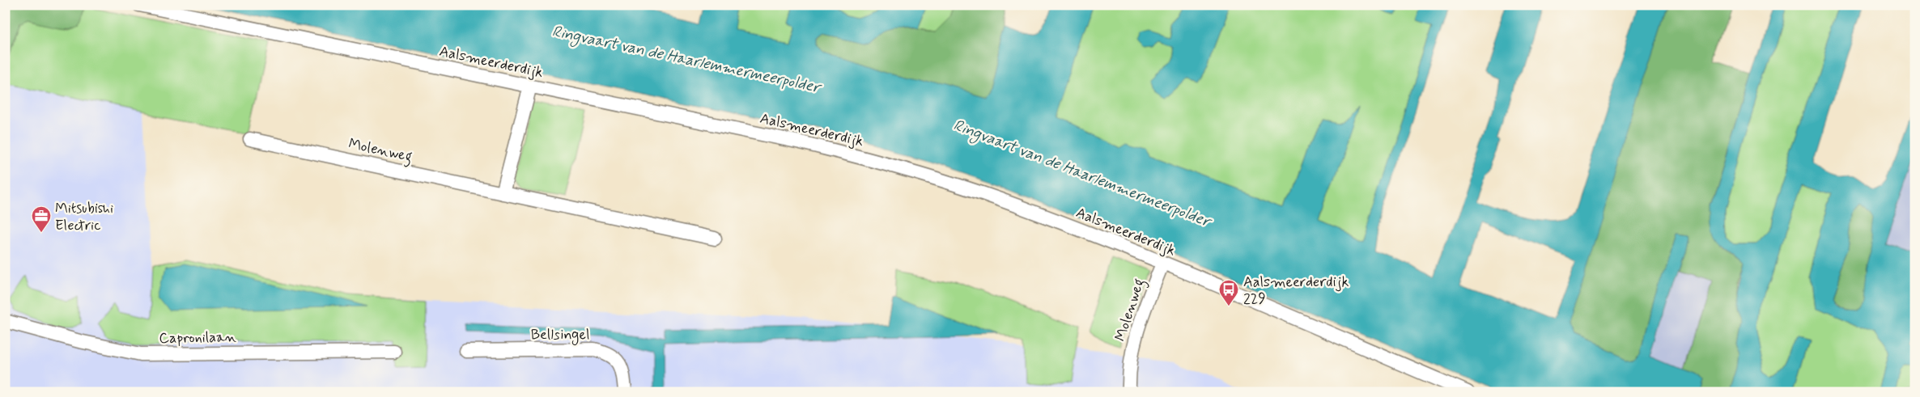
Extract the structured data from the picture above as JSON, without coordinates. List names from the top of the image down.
{
  "streets": {
    "street": [
      "Aalsmeerderdijk",
      "Molenweg",
      "Bellsingel",
      "Capronilaan"
    ]
  },
  "crossings": [
    ["Aalsmeerderdijk", "Molenweg"]
  ],
  "water": ["Ringvaart van de Haarlemmermeerpolder"],
  "places": {
    "office": ["Mitsubishi Electric"],
    "bus stop": ["Aalsmeerderdijk 229"]
  }
}
